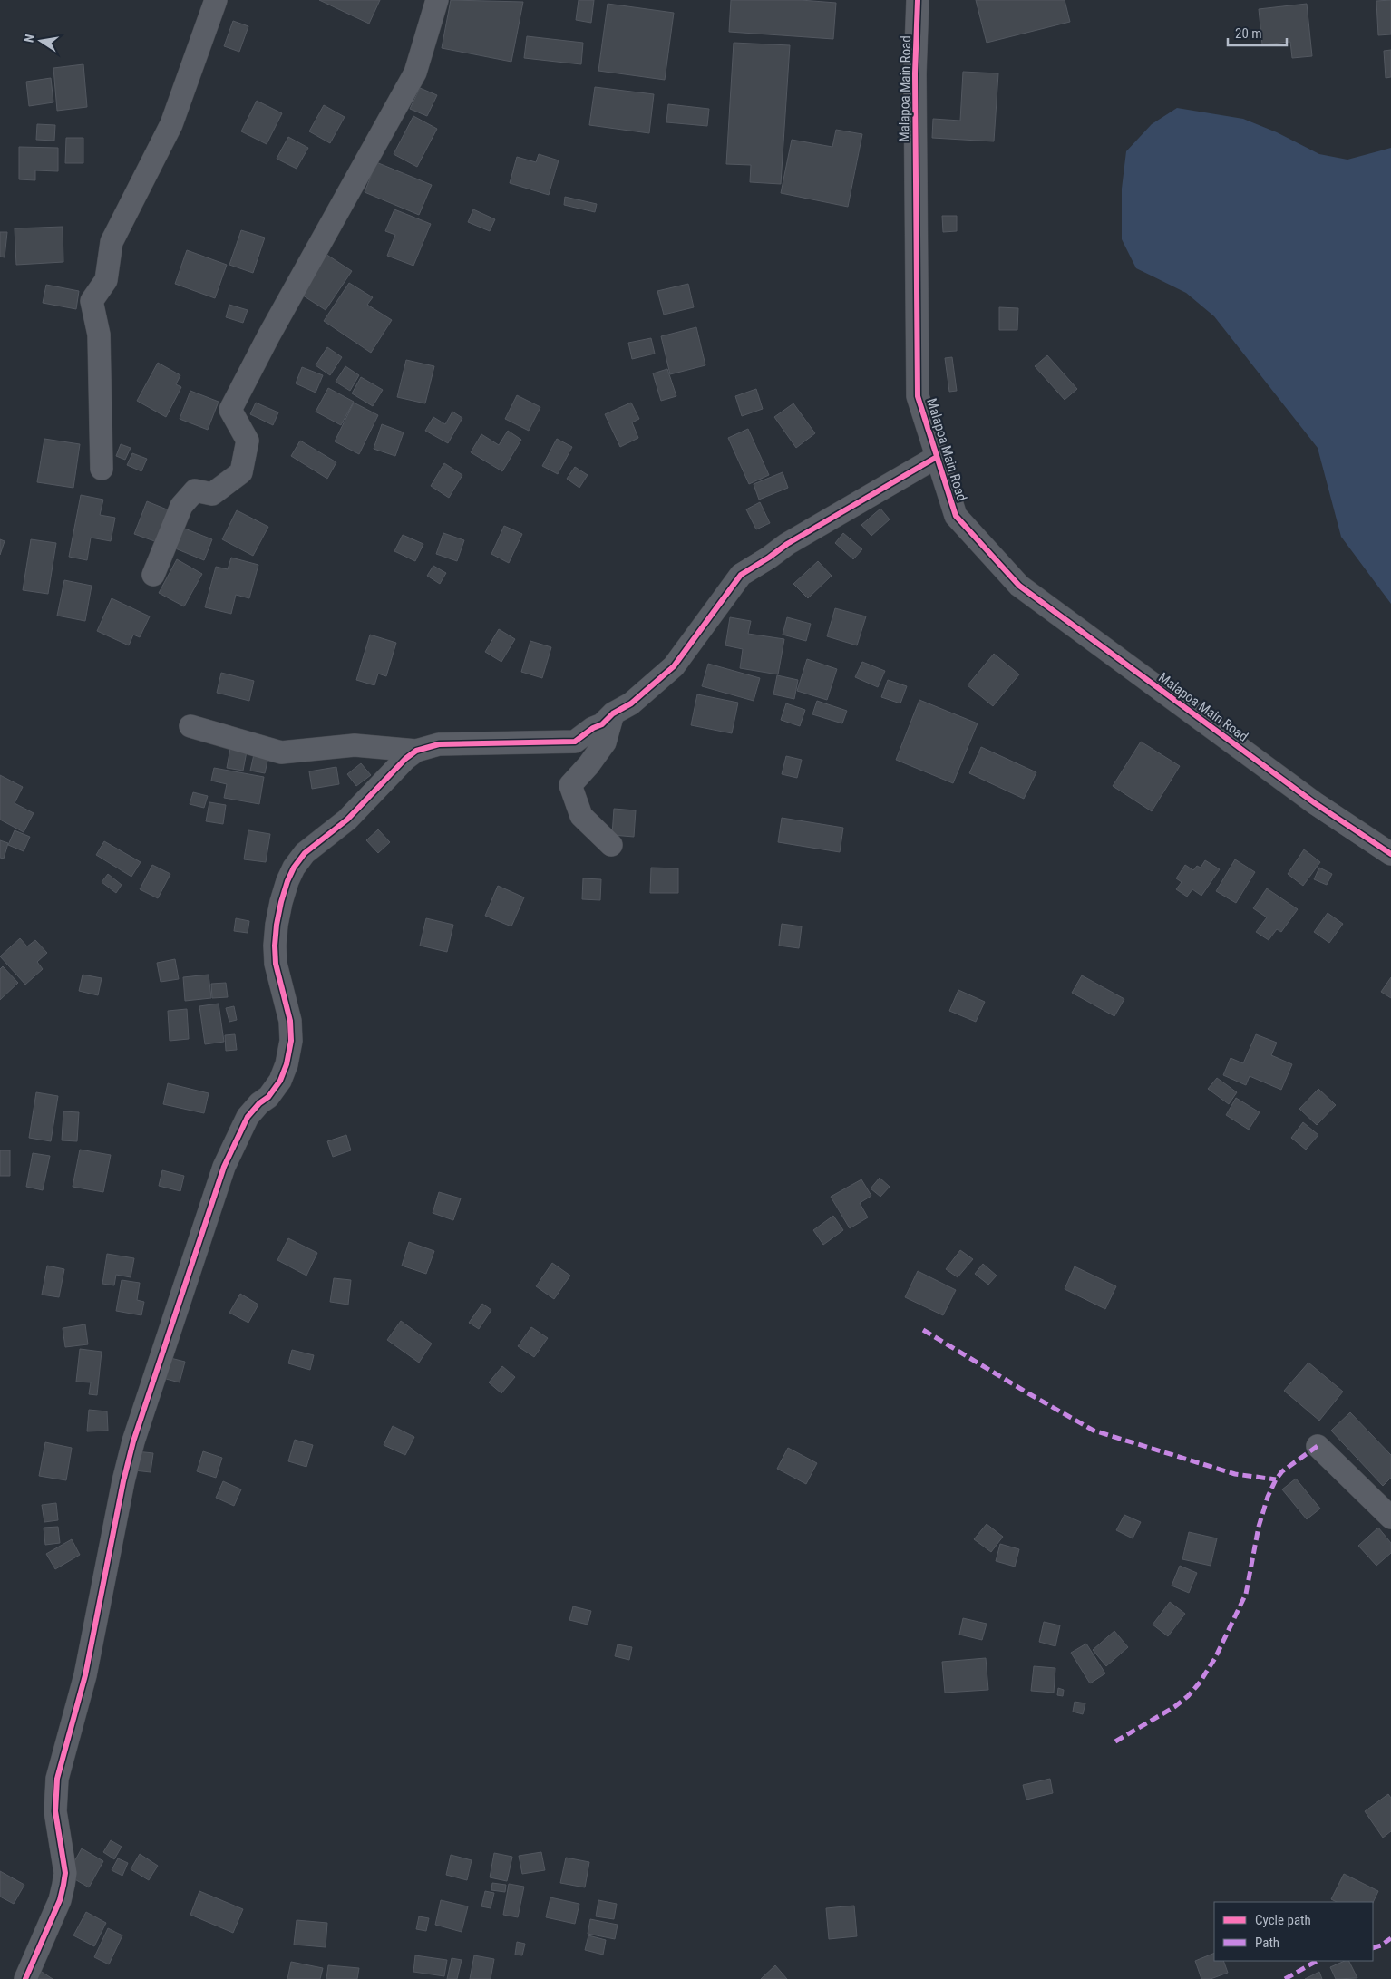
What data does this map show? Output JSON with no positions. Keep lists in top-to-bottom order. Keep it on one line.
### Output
{"streets":{"street":["Malapoa Main Road"]},"legend":["Cycle path","Path"],"scale_bar":"20 m","north":"left"}
